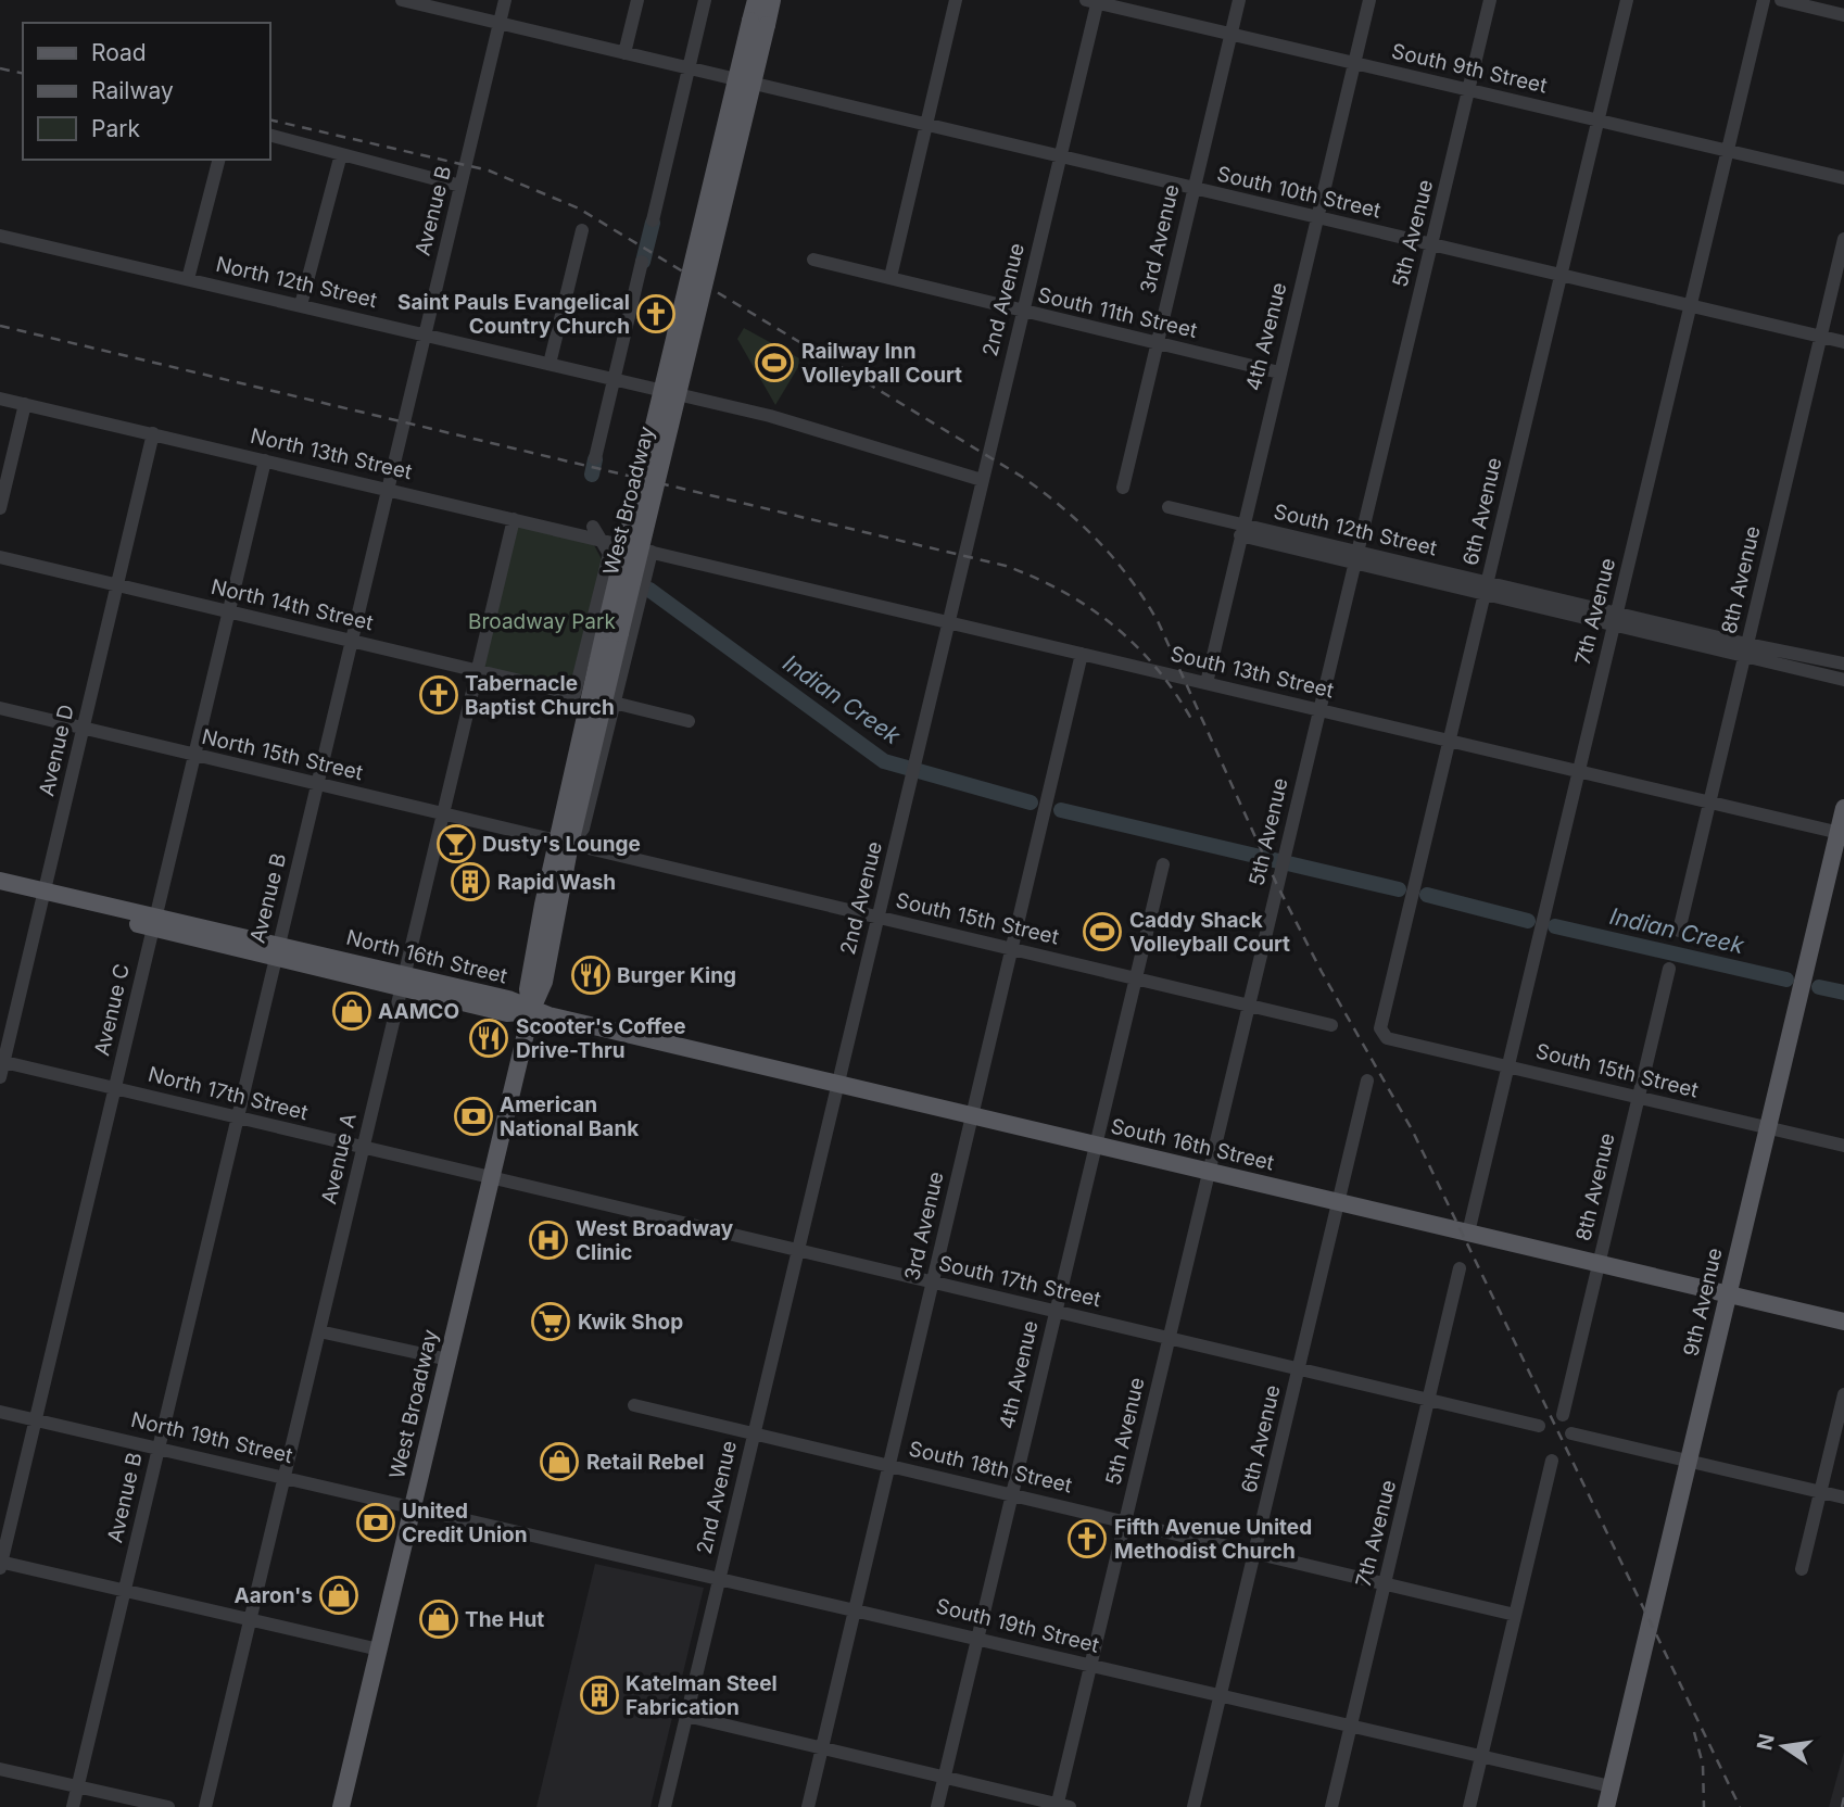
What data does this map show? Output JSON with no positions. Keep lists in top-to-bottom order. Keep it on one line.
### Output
{"streets":{"main road":["West Broadway","North 16th Street","South 16th Street","9th Avenue"],"street":["South 9th Street","South 10th Street","Avenue B","5th Avenue","3rd Avenue","North 12th Street","2nd Avenue","South 11th Street","4th Avenue","North 13th Street","6th Avenue","South 12th Street","8th Avenue","North 14th Street","7th Avenue","South 13th Street","Avenue D","North 15th Street","South 15th Street","Avenue C","North 17th Street","Avenue A","South 17th Street","North 19th Street","South 18th Street","South 19th Street"]},"crossings":[["South 9th Street","5th Avenue"],["South 9th Street","3rd Avenue"],["South 9th Street","2nd Avenue"],["South 9th Street","4th Avenue"],["South 9th Street","6th Avenue"],["South 9th Street","7th Avenue"],["South 10th Street","Avenue B"],["South 10th Street","5th Avenue"],["South 10th Street","3rd Avenue"],["South 10th Street","2nd Avenue"],["South 10th Street","4th Avenue"],["South 10th Street","6th Avenue"],["South 10th Street","8th Avenue"],["South 10th Street","7th Avenue"],["Avenue B","North 12th Street"],["Avenue B","North 13th Street"],["Avenue B","North 14th Street"],["Avenue B","North 15th Street"],["Avenue B","North 16th Street"],["Avenue B","North 17th Street"],["Avenue B","North 19th Street"],["5th Avenue","South 12th Street"],["5th Avenue","South 13th Street"],["5th Avenue","South 15th Street"],["5th Avenue","South 16th Street"],["5th Avenue","South 17th Street"],["5th Avenue","South 18th Street"],["5th Avenue","South 19th Street"],["3rd Avenue","South 11th Street"],["3rd Avenue","South 13th Street"],["3rd Avenue","South 15th Street"],["3rd Avenue","South 16th Street"],["3rd Avenue","South 17th Street"],["3rd Avenue","South 18th Street"],["3rd Avenue","South 19th Street"],["North 12th Street","2nd Avenue"],["2nd Avenue","South 11th Street"],["2nd Avenue","South 13th Street"],["2nd Avenue","South 15th Street"],["2nd Avenue","South 16th Street"],["2nd Avenue","South 17th Street"],["2nd Avenue","South 18th Street"],["2nd Avenue","South 19th Street"],["South 11th Street","4th Avenue"],["4th Avenue","South 12th Street"],["4th Avenue","South 13th Street"],["4th Avenue","South 15th Street"],["4th Avenue","South 16th Street"],["4th Avenue","South 17th Street"],["4th Avenue","South 18th Street"],["4th Avenue","South 19th Street"],["North 13th Street","North 14th Street"],["North 13th Street","South 13th Street"],["North 13th Street","Avenue D"],["North 13th Street","Avenue C"],["North 13th Street","Avenue A"],["West Broadway","North 15th Street"],["West Broadway","South 15th Street"],["West Broadway","North 16th Street"],["West Broadway","North 17th Street"],["West Broadway","South 16th Street"],["West Broadway","South 17th Street"],["West Broadway","North 19th Street"],["West Broadway","South 19th Street"],["6th Avenue","South 12th Street"],["6th Avenue","South 13th Street"],["6th Avenue","South 15th Street"],["6th Avenue","South 16th Street"],["6th Avenue","South 17th Street"],["6th Avenue","South 18th Street"],["6th Avenue","South 19th Street"],["South 12th Street","8th Avenue"],["South 12th Street","7th Avenue"],["8th Avenue","South 13th Street"],["8th Avenue","South 15th Street"],["8th Avenue","South 16th Street"],["North 14th Street","Avenue D"],["North 14th Street","Avenue C"],["North 14th Street","Avenue A"],["7th Avenue","South 13th Street"],["7th Avenue","South 15th Street"],["7th Avenue","South 16th Street"],["7th Avenue","South 17th Street"],["7th Avenue","South 18th Street"],["7th Avenue","South 19th Street"],["South 13th Street","9th Avenue"],["Avenue D","North 15th Street"],["Avenue D","North 16th Street"],["Avenue D","North 17th Street"],["North 15th Street","South 15th Street"],["North 15th Street","Avenue C"],["North 15th Street","Avenue A"],["South 15th Street","9th Avenue"],["North 16th Street","Avenue C"],["North 16th Street","South 16th Street"],["North 16th Street","Avenue A"],["Avenue C","North 17th Street"],["Avenue C","North 19th Street"],["North 17th Street","Avenue A"],["North 17th Street","South 17th Street"],["South 16th Street","9th Avenue"],["Avenue A","North 19th Street"],["9th Avenue","South 19th Street"],["North 19th Street","South 19th Street"]],"water":["Indian Creek"],"parks":["Broadway Park"],"places":{"church":["Saint Pauls Evangelical Country Church","Tabernacle Baptist Church","Fifth Avenue United Methodist Church"],"sports":["Railway Inn Volleyball Court","Caddy Shack Volleyball Court"],"bar":["Dusty's Lounge"],"building":["Rapid Wash","Katelman Steel Fabrication"],"restaurant":["Burger King","Scooter's Coffee Drive-Thru"],"shop":["AAMCO","Retail Rebel","Aaron's","The Hut"],"bank":["American National Bank","United Credit Union"],"hospital":["West Broadway Clinic"],"supermarket":["Kwik Shop"]},"legend":["Road","Railway","Park"],"north":"left"}
